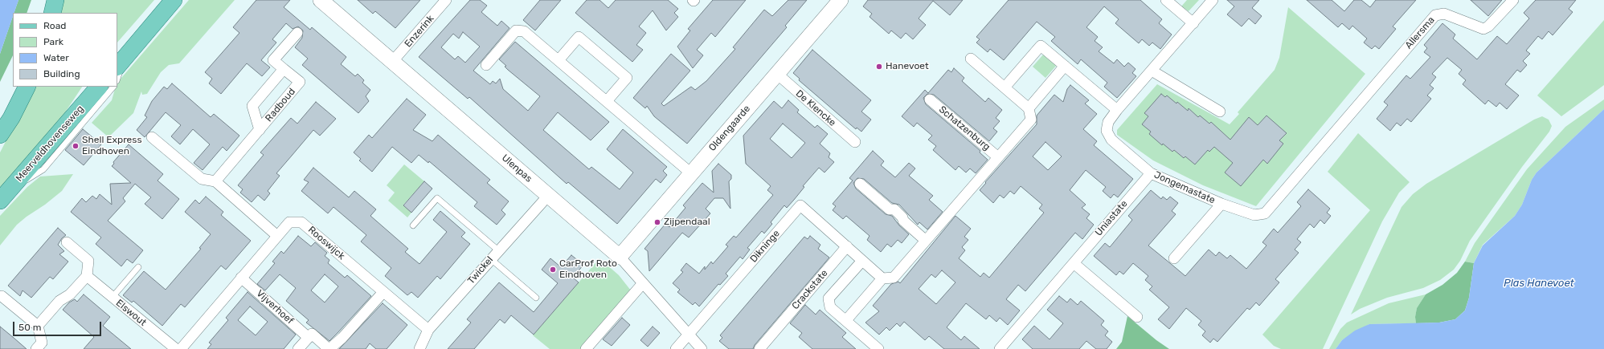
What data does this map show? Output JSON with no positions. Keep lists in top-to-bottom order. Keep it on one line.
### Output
{"streets":{"main road":["Meerveldhovenseweg"],"street":["Enzerink","Allersma","Radboud","De Klencke","Oldengaarde","Schatzenburg","Ulenpas","Jongemastate","Uniastate","Rooswijck","Dikninge","Twickel","Crackstate","Vijverhoef","Elswout"]},"crossings":[["Enzerink","Ulenpas"],["Allersma","Jongemastate"],["De Klencke","Oldengaarde"],["Oldengaarde","Ulenpas"],["Ulenpas","Dikninge"],["Ulenpas","Twickel"],["Jongemastate","Uniastate"],["Rooswijck","Twickel"],["Rooswijck","Vijverhoef"],["Dikninge","Crackstate"]],"water":["Plas Hanevoet"],"places":["Hanevoet","Shell Express Eindhoven","Zijpendaal","CarProf Roto Eindhoven"],"legend":["Road","Park","Water","Building"],"scale_bar":"50 m"}
